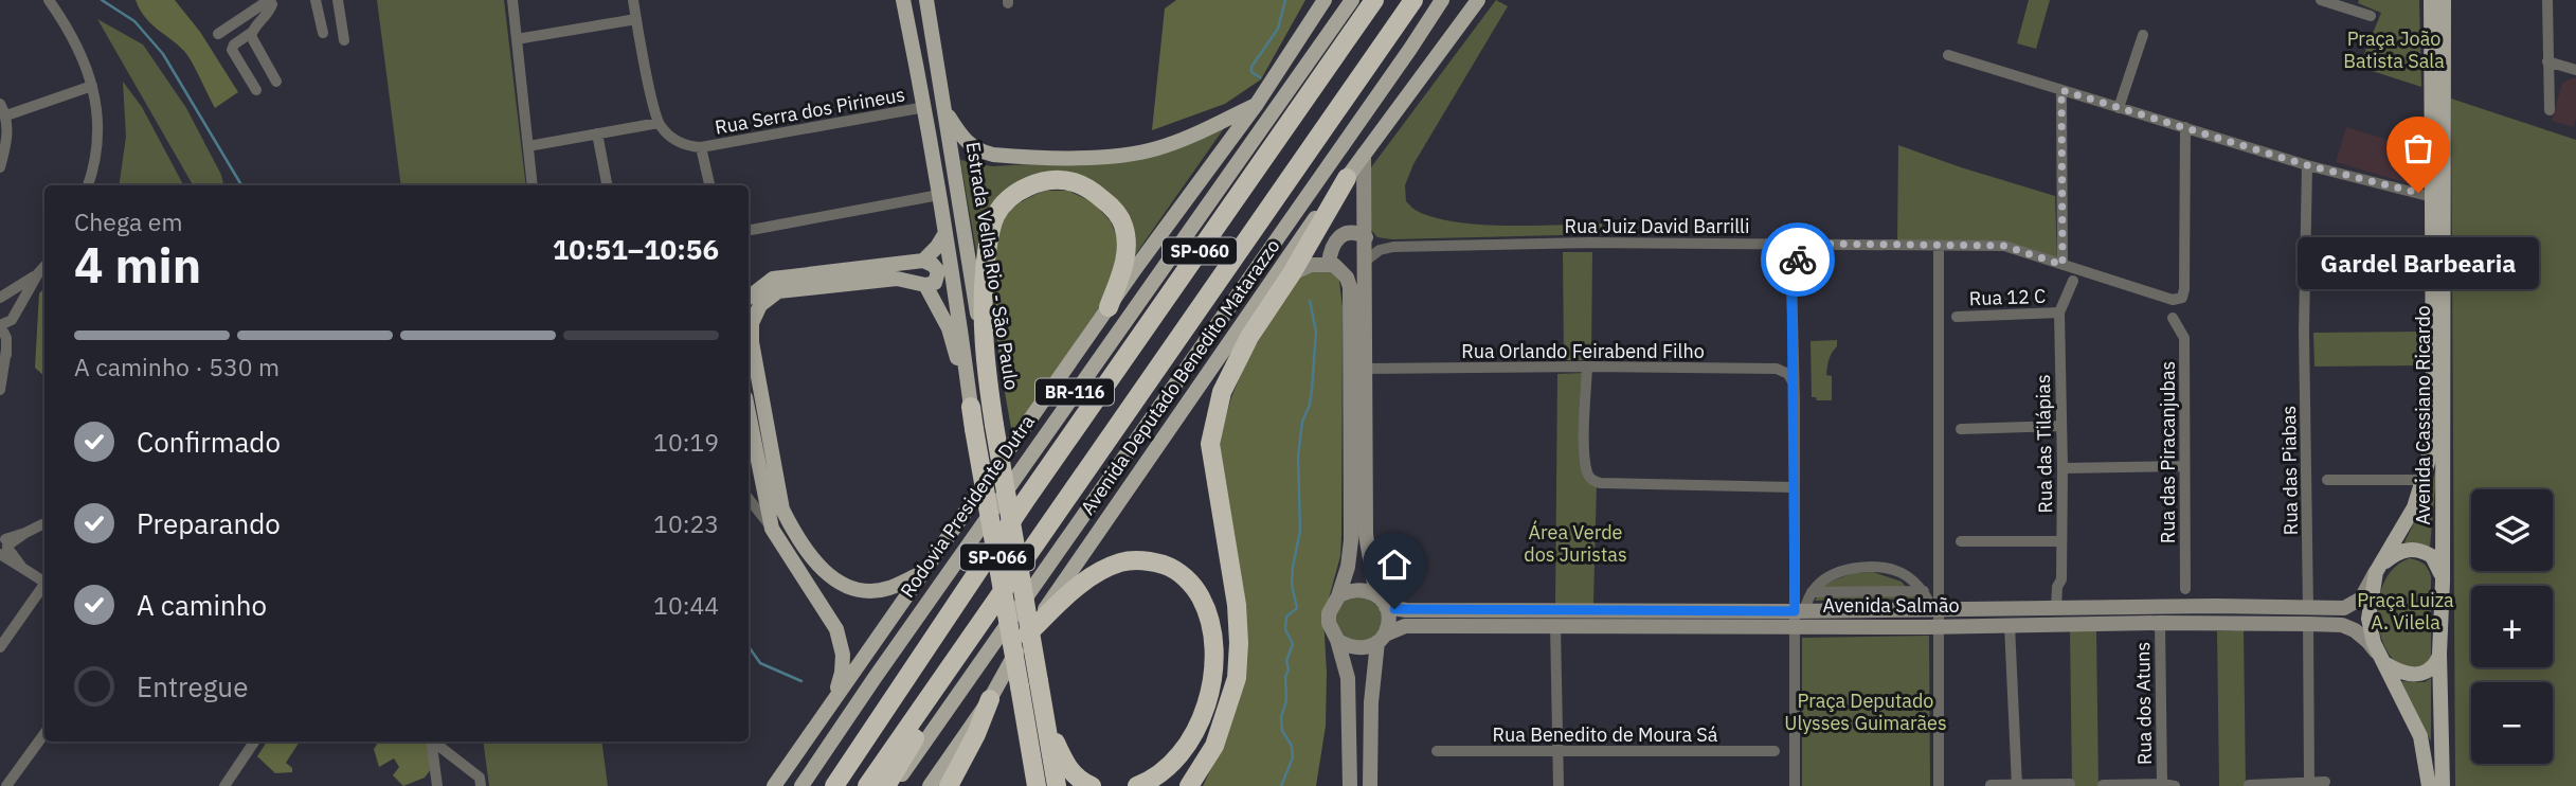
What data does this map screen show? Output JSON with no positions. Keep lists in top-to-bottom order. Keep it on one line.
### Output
{"streets":{"highway":["SP-060","Estrada Velha Rio - São Paulo","SP-066"],"main road":["Avenida Deputado Benedito Matarazzo","BR-116","Avenida Cassiano Ricardo","Rodovia Presidente Dutra"],"street":["Rua Serra dos Pirineus","Rua Juiz David Barrilli","Rua 12 C","Rua Orlando Feirabend Filho","Rua das Tilápias","Rua das Piracanjubas","Rua das Piabas","Avenida Salmão","Rua dos Atuns","Rua Benedito de Moura Sá"]},"crossings":[["Rua Serra dos Pirineus","SP-066"],["Estrada Velha Rio - São Paulo","SP-066"],["Rua 12 C","Rua das Tilápias"],["Avenida Cassiano Ricardo","Avenida Salmão"],["Rua das Tilápias","Avenida Salmão"],["Rua das Piabas","Avenida Salmão"],["Avenida Salmão","Rua dos Atuns"]],"parks":["Praça João Batista Sala","Área Verde dos Juristas","Praça Luiza A. Vilela","Praça Deputado Ulysses Guimarães"],"places":["Gardel Barbearia"],"page":{"heading":["4 min","Chega em","10:51–10:56"],"bubble":"Gardel Barbearia","bar":"A caminho · 530 m","list":[["Confirmado","10:19"],["Preparando","10:23"],["A caminho","10:44"],"Entregue"],"map_buttons":["+","−"]}}
